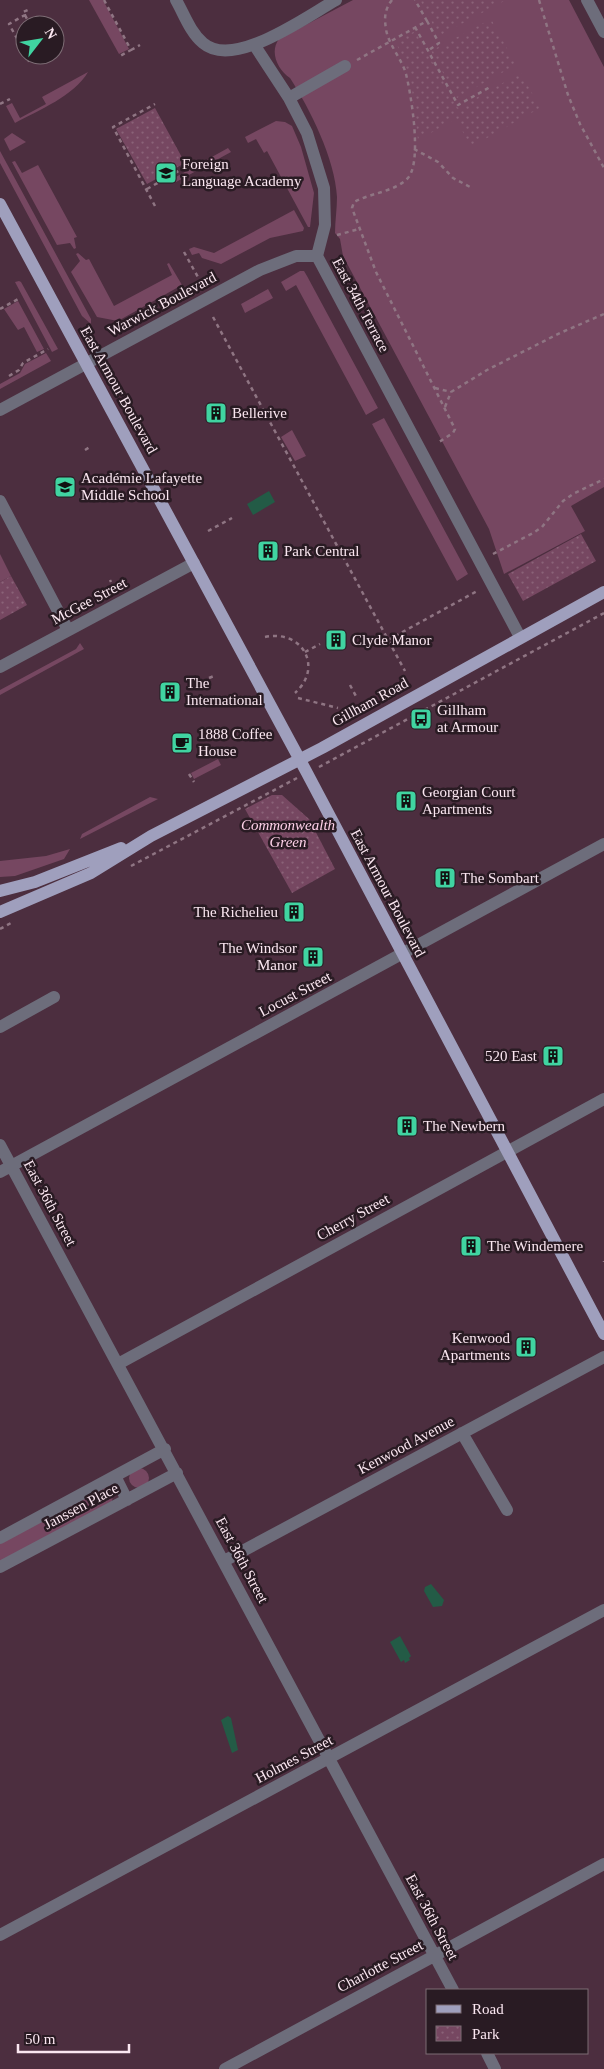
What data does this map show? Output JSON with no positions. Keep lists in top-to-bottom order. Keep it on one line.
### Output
{"streets":{"main road":["East Armour Boulevard","Gillham Road"],"street":["Warwick Boulevard","East 34th Terrace","McGee Street","Locust Street","East 36th Street","Cherry Street","Kenwood Avenue","Janssen Place","Holmes Street","Charlotte Street"]},"crossings":[["Warwick Boulevard","East 34th Terrace"],["Warwick Boulevard","East Armour Boulevard"],["East 34th Terrace","Gillham Road"],["East Armour Boulevard","McGee Street"],["East Armour Boulevard","Gillham Road"],["East Armour Boulevard","Locust Street"],["East Armour Boulevard","Cherry Street"],["Locust Street","East 36th Street"],["East 36th Street","Cherry Street"],["East 36th Street","Kenwood Avenue"],["East 36th Street","Janssen Place"],["East 36th Street","Holmes Street"],["East 36th Street","Charlotte Street"]],"parks":["Commonwealth Green"],"places":{"school or university":["Foreign Language Academy","Académie Lafayette Middle School"],"building":["Bellerive","Park Central","Clyde Manor","The International","Georgian Court Apartments","The Sombart","The Richelieu","The Windsor Manor","520 East","The Newbern","The Windemere","Kenwood Apartments"],"bus stop":["Gillham at Armour"],"cafe":["1888 Coffee House"]},"legend":["Road","Park"],"scale_bar":"50 m","north":"top right"}
